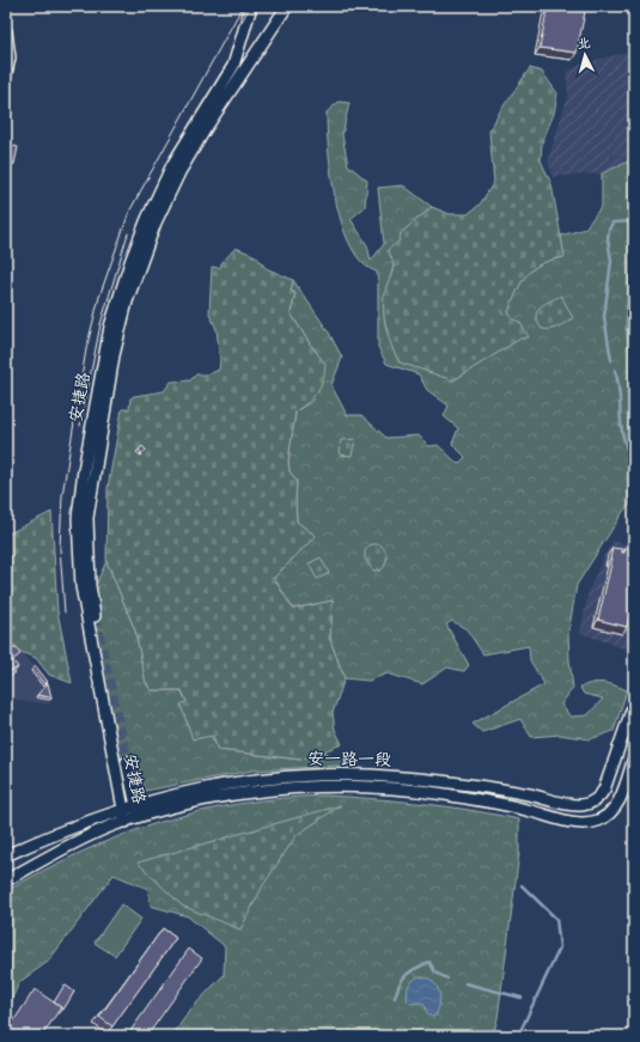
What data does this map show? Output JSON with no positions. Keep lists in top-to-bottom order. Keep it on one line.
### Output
{"streets":{"street":["安捷路","安一路一段"]},"crossings":[["安捷路","安一路一段"]],"north":"top"}
